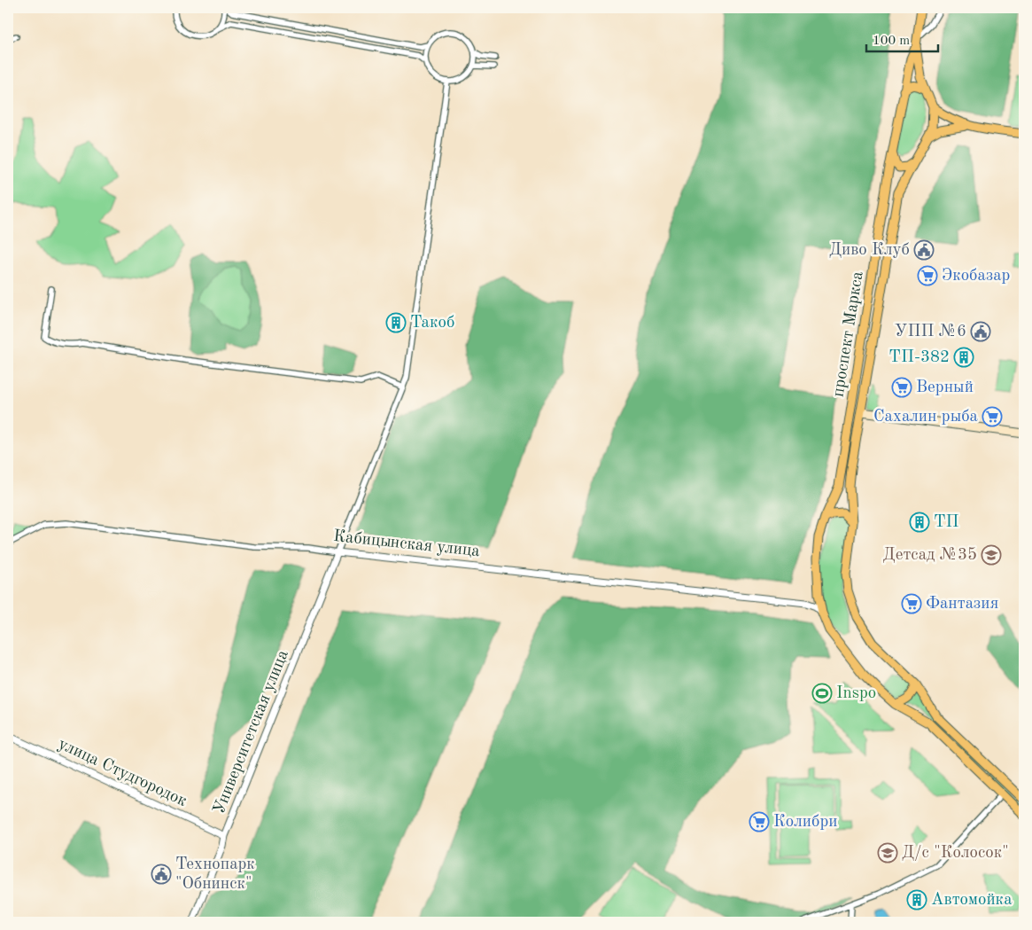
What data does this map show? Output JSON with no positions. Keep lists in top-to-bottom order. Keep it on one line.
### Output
{"streets":{"main road":["проспект Маркса"],"street":["Кабицынская улица","Университетская улица","улица Студгородок"]},"crossings":[["Кабицынская улица","Университетская улица"],["Университетская улица","улица Студгородок"]],"places":{"public building":["Диво Клуб","УПП №6","Технопарк \"Обнинск\""],"supermarket":["Экобазар","Верный","Сахалин рыба","Фантазия","Колибри"],"building":["Такоб","ТП-382","ТП","Автомойка"],"school or university":["Детсад №35","Д/с \"Колосок\""],"sports":["Inspo"]},"scale_bar":"100 m"}
